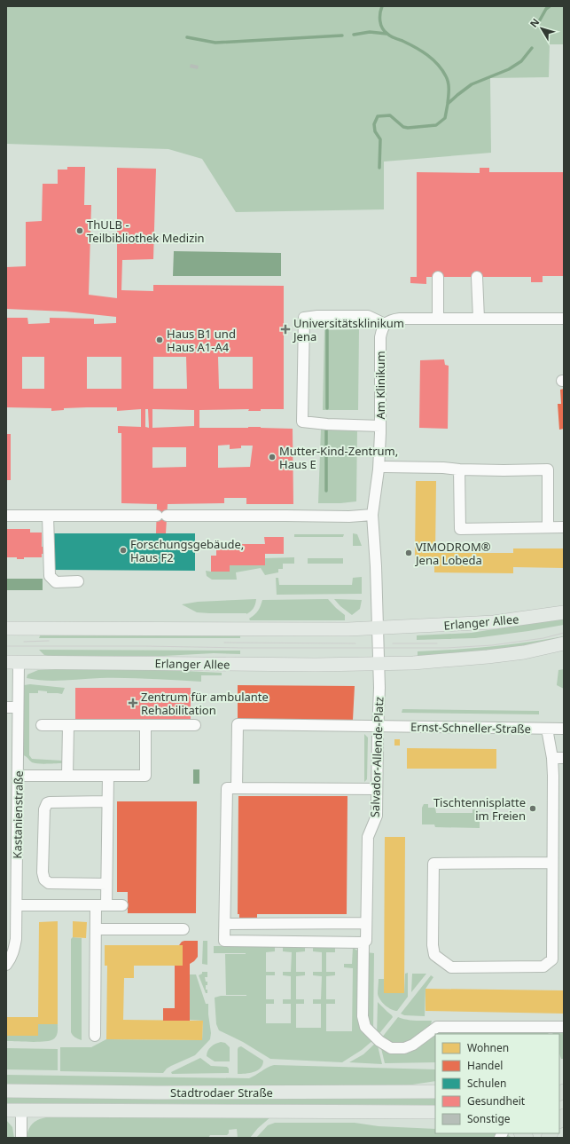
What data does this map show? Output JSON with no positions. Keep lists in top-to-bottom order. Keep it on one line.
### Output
{"streets":{"main road":["Erlanger Allee","Stadtrodaer Straße"],"street":["Am Klinikum","Ernst-Schneller-Straße","Salvador-Allende-Platz","Kastanienstraße"]},"crossings":[["Am Klinikum","Erlanger Allee"],["Erlanger Allee","Salvador-Allende-Platz"],["Erlanger Allee","Kastanienstraße"],["Ernst-Schneller-Straße","Salvador-Allende-Platz"]],"places":{"other":["ThULB - Teilbibliothek Medizin","Haus B1 und Haus A1-A4","Mutter-Kind-Zentrum, Haus E","Forschungsgebäude, Haus F2","VIMODROM® Jena Lobeda","Tischtennisplatte im Freien"],"health":["Universitätsklinikum Jena","Zentrum für ambulante Rehabilitation"]},"legend":["Wohnen","Handel","Schulen","Gesundheit","Sonstige"],"north":"top left"}
